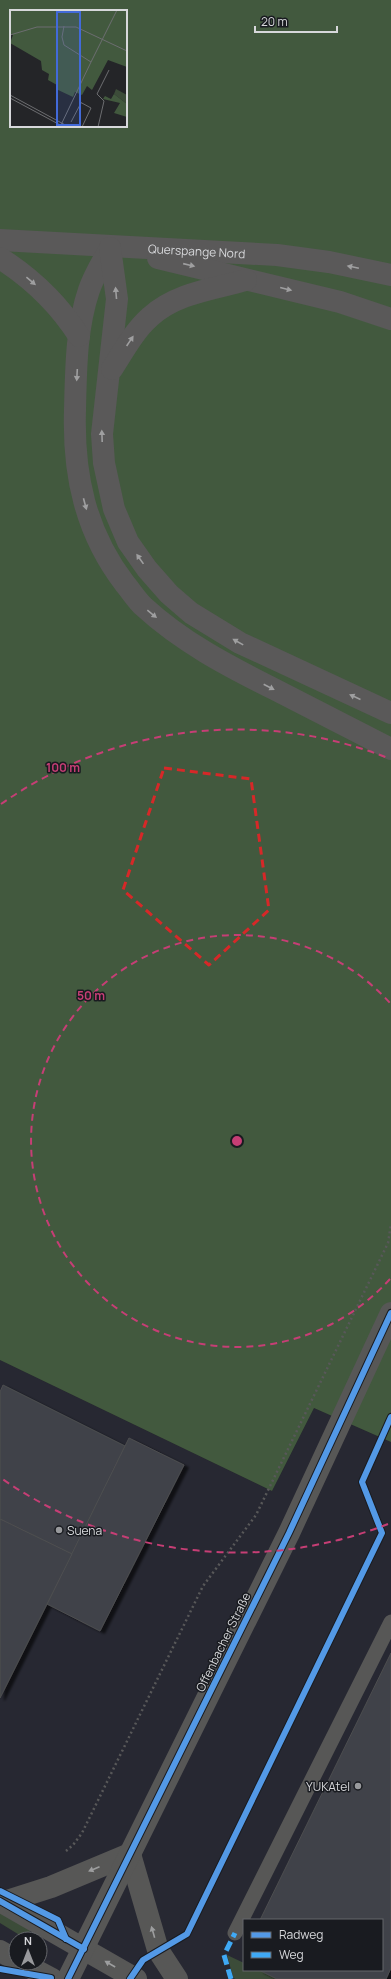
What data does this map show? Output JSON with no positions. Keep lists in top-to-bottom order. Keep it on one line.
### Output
{"streets":{"main road":["Querspange Nord"],"street":["Offenbacher Straße"]},"places":["Suena","YUKAtel"],"legend":["Radweg","Weg"],"scale_bar":"20 m","north":"top","rings":["100 m","50 m"]}
